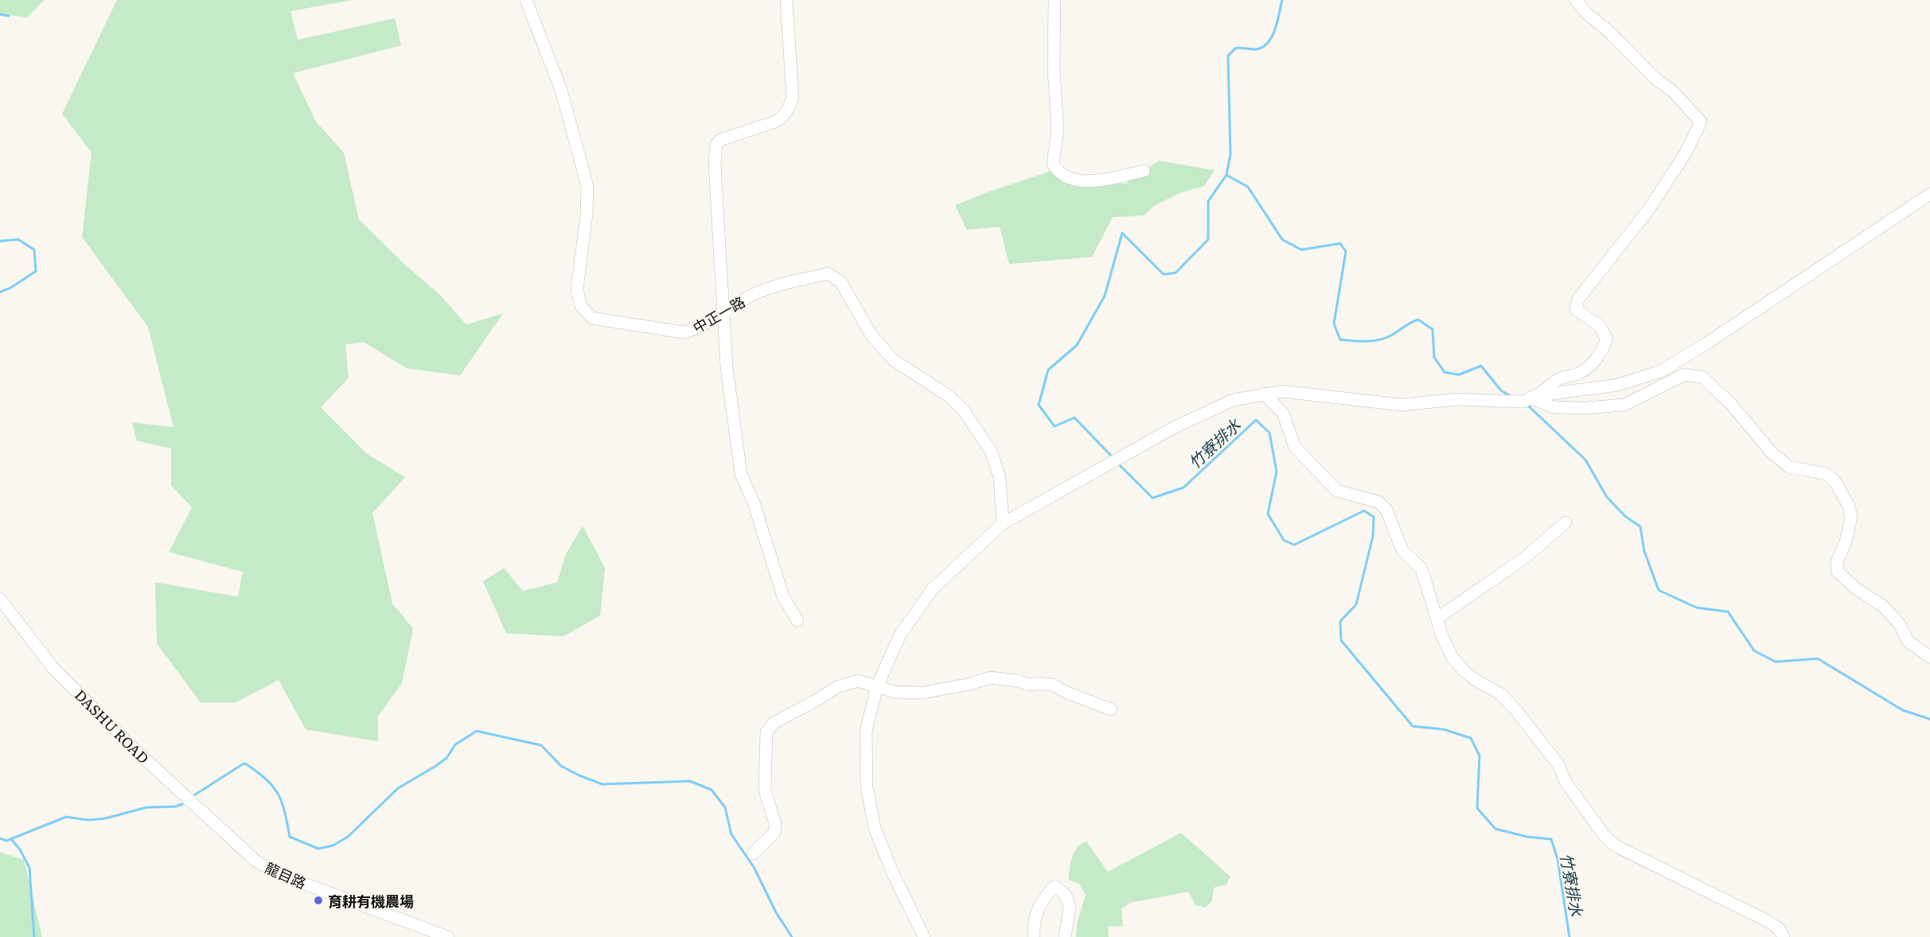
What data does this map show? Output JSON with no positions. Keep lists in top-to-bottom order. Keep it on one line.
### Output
{"streets":{"street":["中正一路","DASHU ROAD","龍目路"]},"crossings":[["DASHU ROAD","龍目路"]],"water":["竹寮排水"],"places":["育耕有機農場"]}
